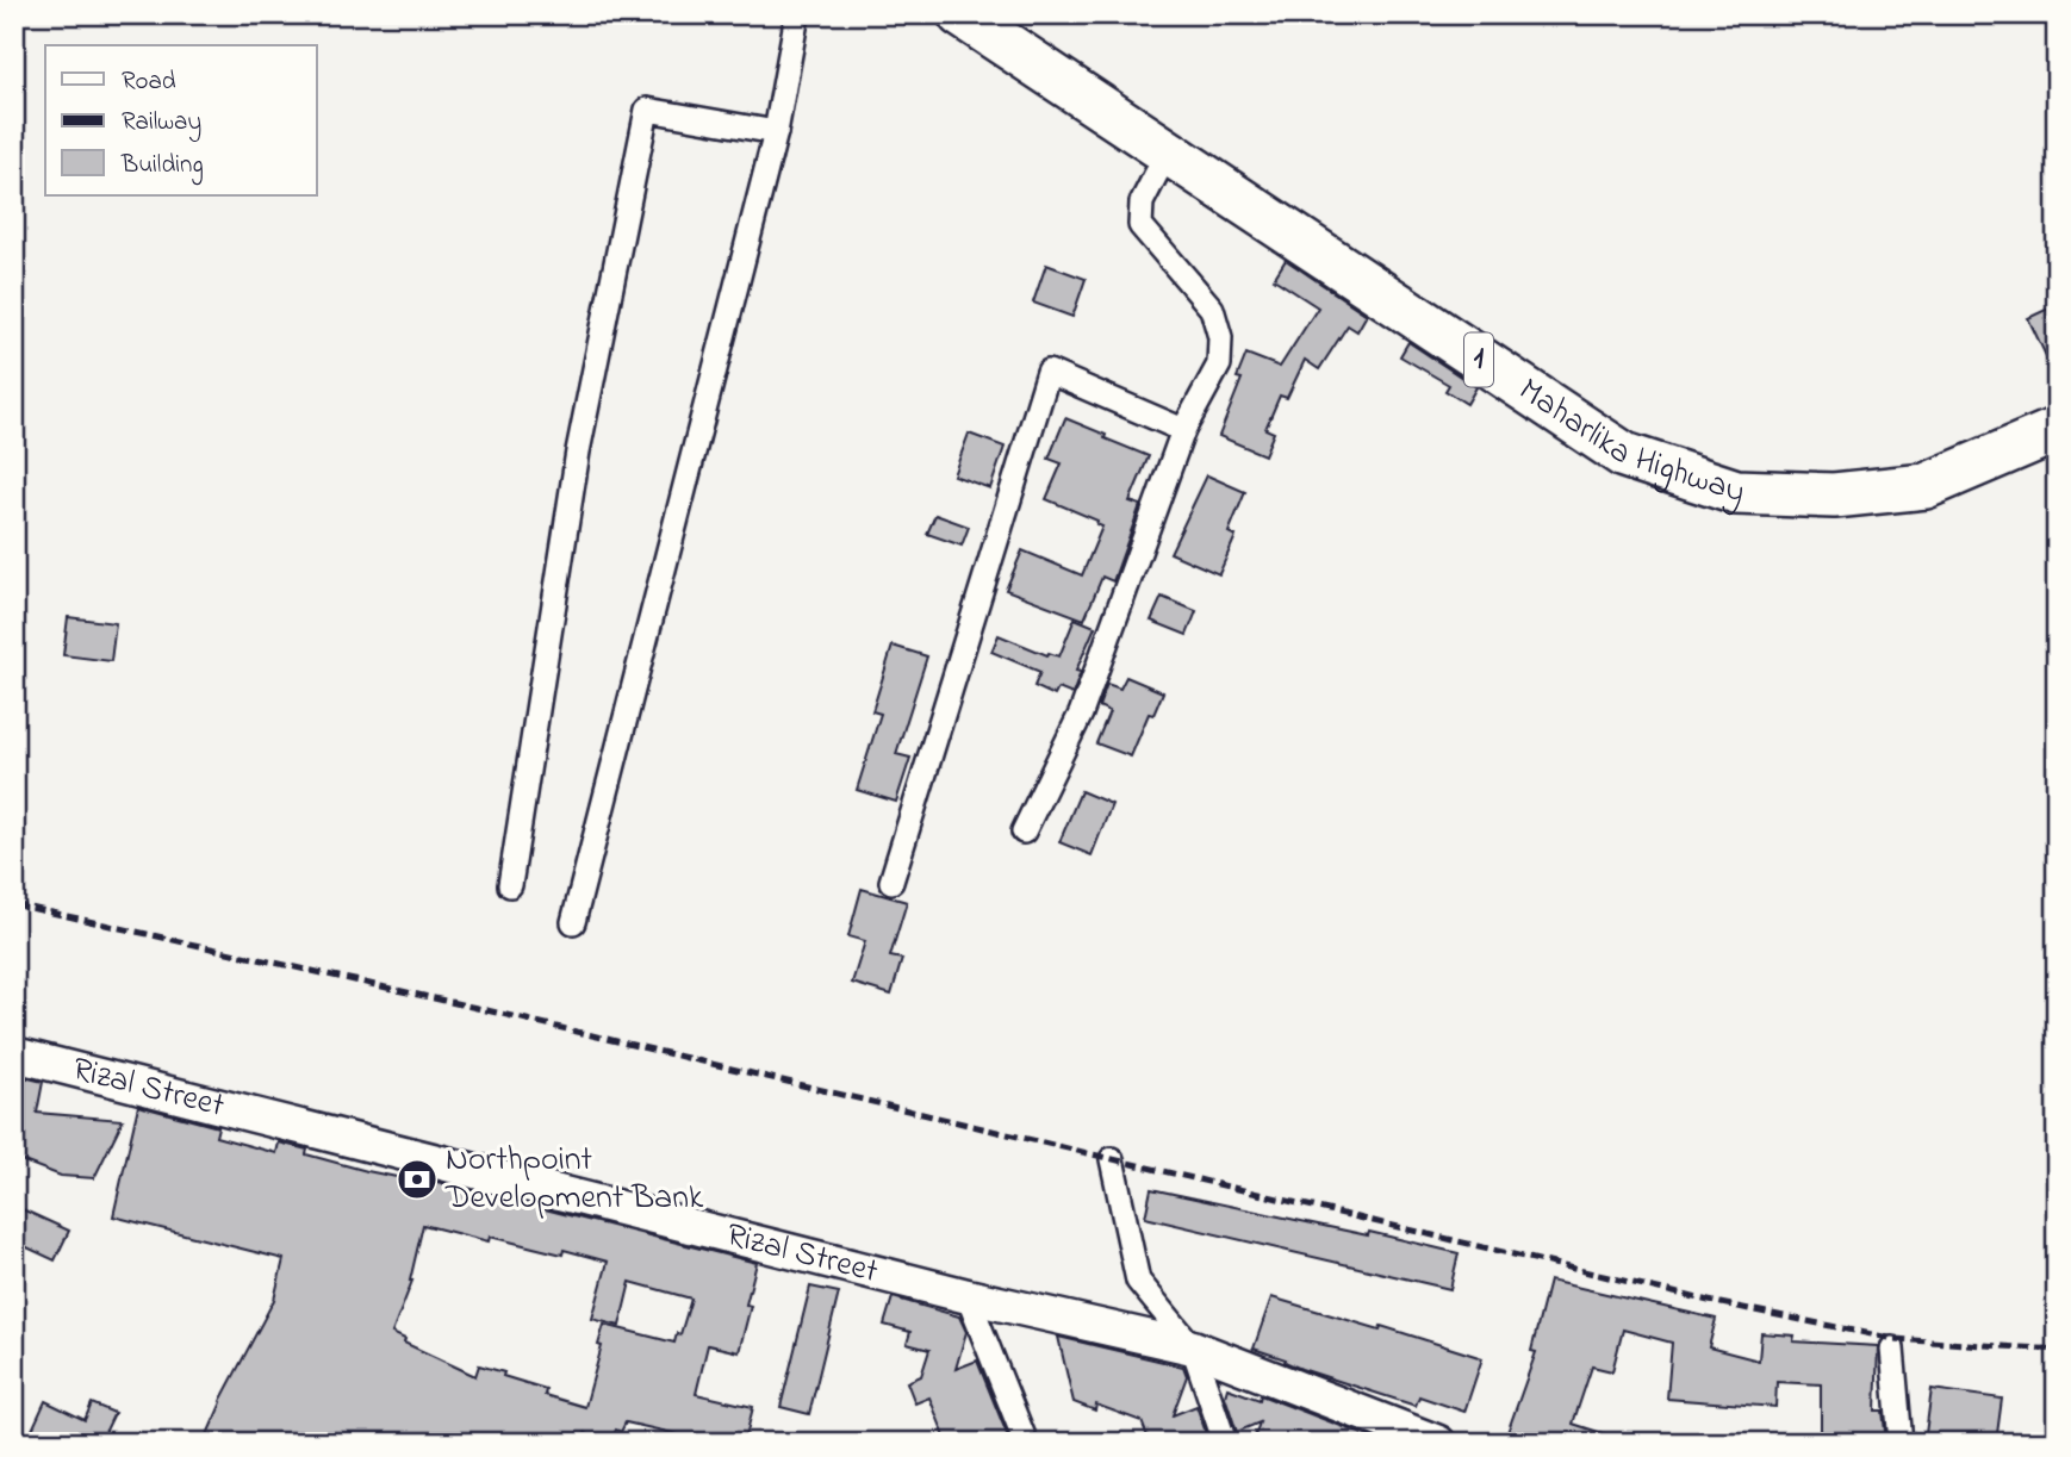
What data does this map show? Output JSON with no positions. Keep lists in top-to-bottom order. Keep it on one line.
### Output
{"streets":{"highway":["1","Maharlika Highway"],"street":["Rizal Street"]},"places":{"bank":["Northpoint Development Bank"]},"legend":["Road","Railway","Building"]}
